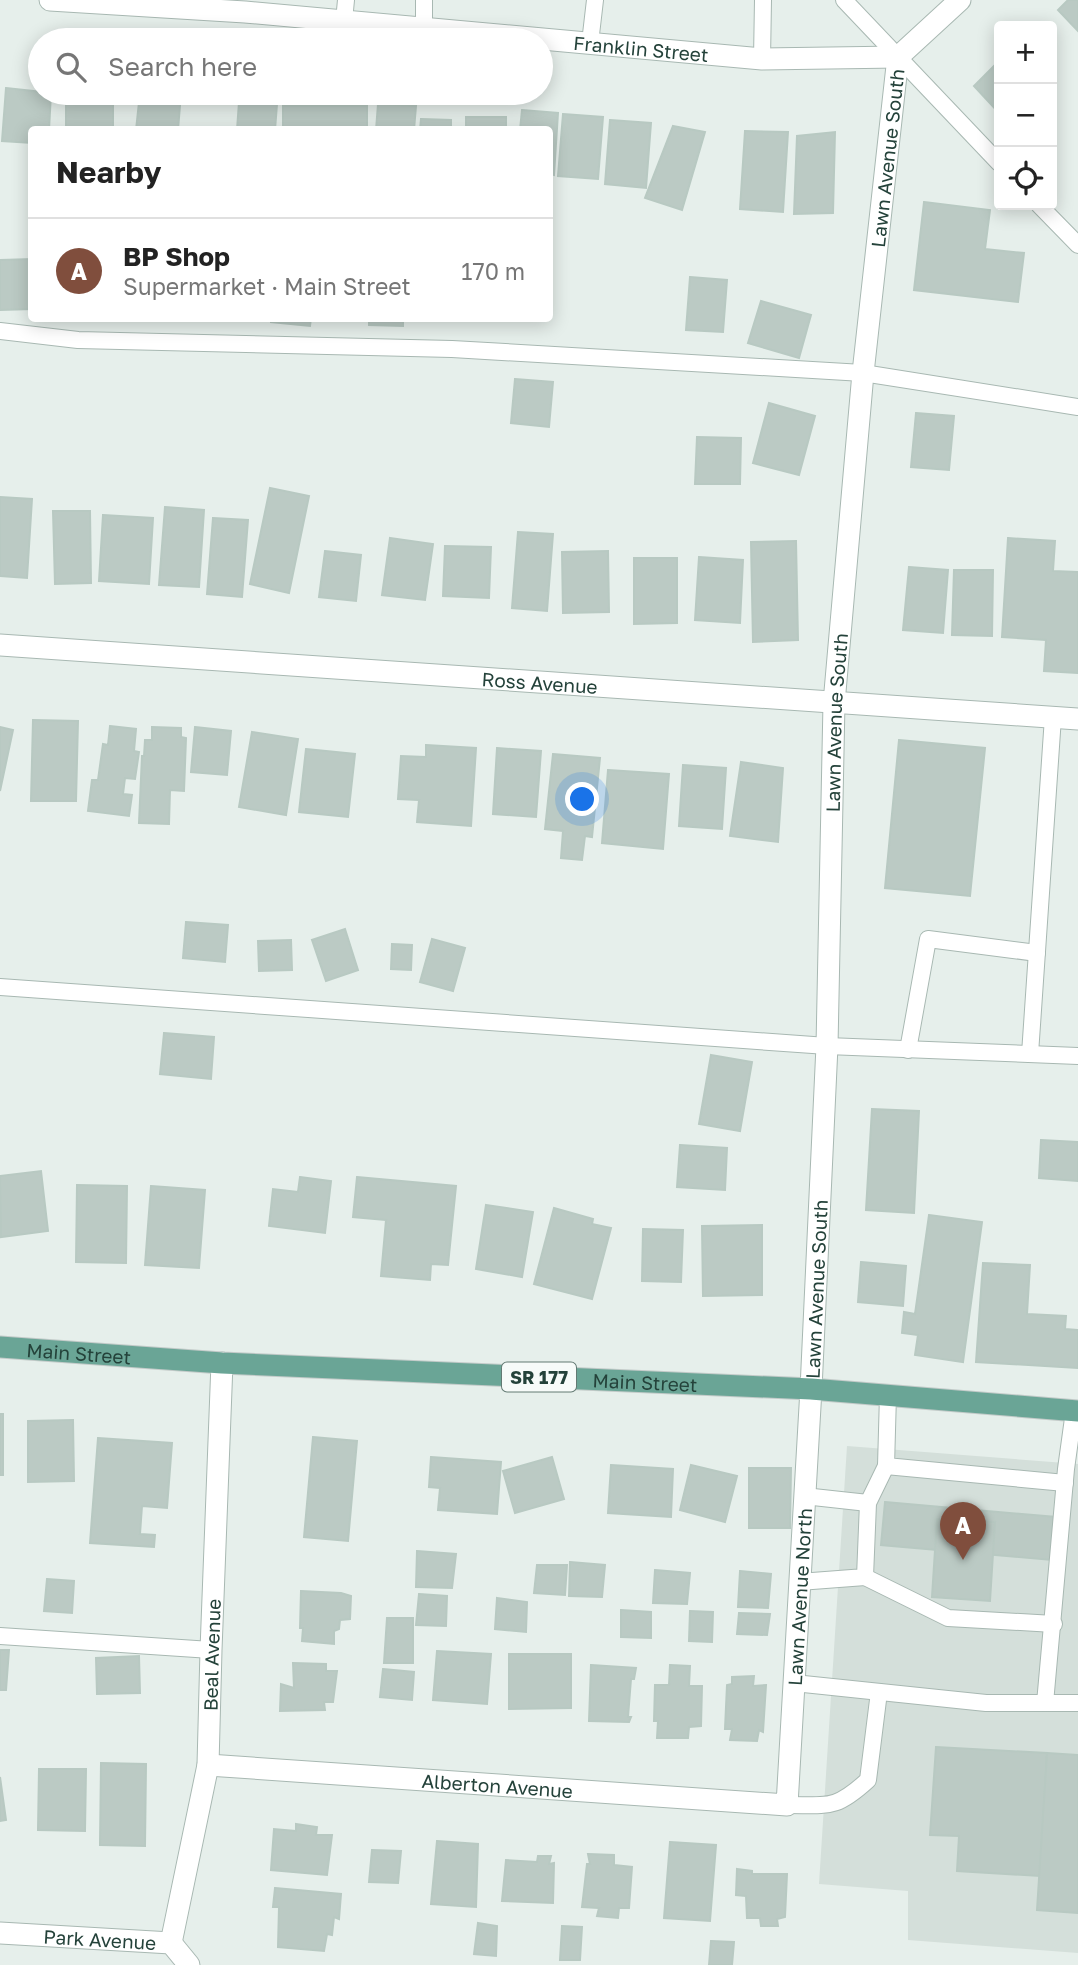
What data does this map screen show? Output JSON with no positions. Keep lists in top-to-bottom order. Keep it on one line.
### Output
{"streets":{"main road":["Main Street","SR 177"],"street":["Franklin Street","Lawn Avenue South","Ross Avenue","Lawn Avenue North","Beal Avenue","Alberton Avenue","Park Avenue"]},"crossings":[["Franklin Street","Lawn Avenue South"],["Lawn Avenue South","Ross Avenue"],["Lawn Avenue South","Main Street"],["Lawn Avenue South","Lawn Avenue North"],["Main Street","Lawn Avenue North"],["Main Street","Beal Avenue"],["Lawn Avenue North","Alberton Avenue"],["Beal Avenue","Alberton Avenue"],["Beal Avenue","Park Avenue"]],"page":{"map_buttons":["+","−"],"search":"Search here","heading":"Nearby","list":[{"mark":"A","name":"BP Shop","note":"Supermarket · Main Street","value":"170 m"}],"pins":"A"}}
